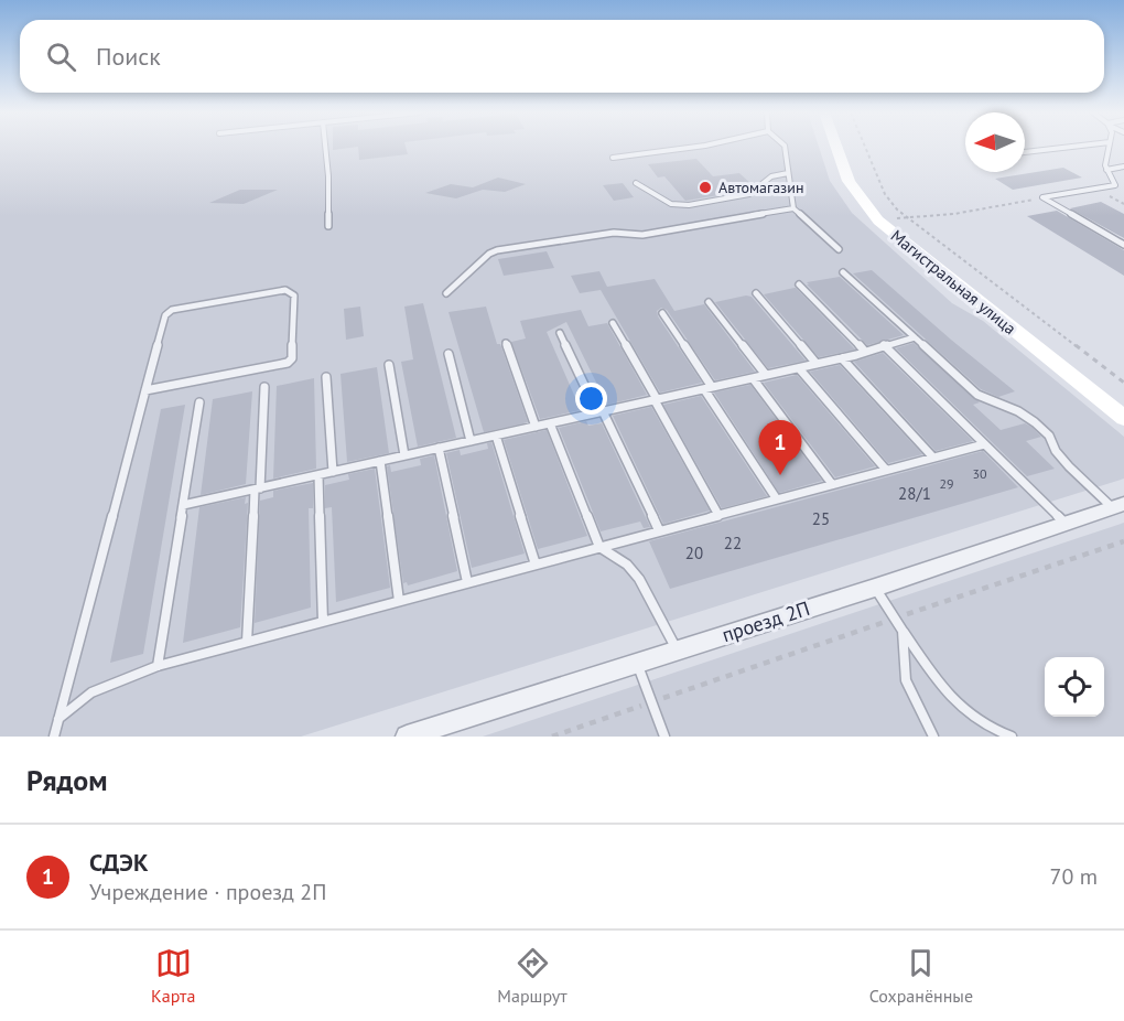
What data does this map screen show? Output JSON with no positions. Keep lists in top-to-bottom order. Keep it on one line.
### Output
{"streets":{"main road":["Магистральная улица"],"street":["проезд 2П"]},"places":["Автомагазин"],"house_numbers":["30","29","28/1","25","22","20"],"north":"left","page":{"search":"Поиск","pins":"1","heading":"Рядом","list":[{"mark":"1","name":"СДЭК","note":"Учреждение · проезд 2П","value":"70 m"}],"nav":["Карта","Маршрут","Сохранённые"]}}
